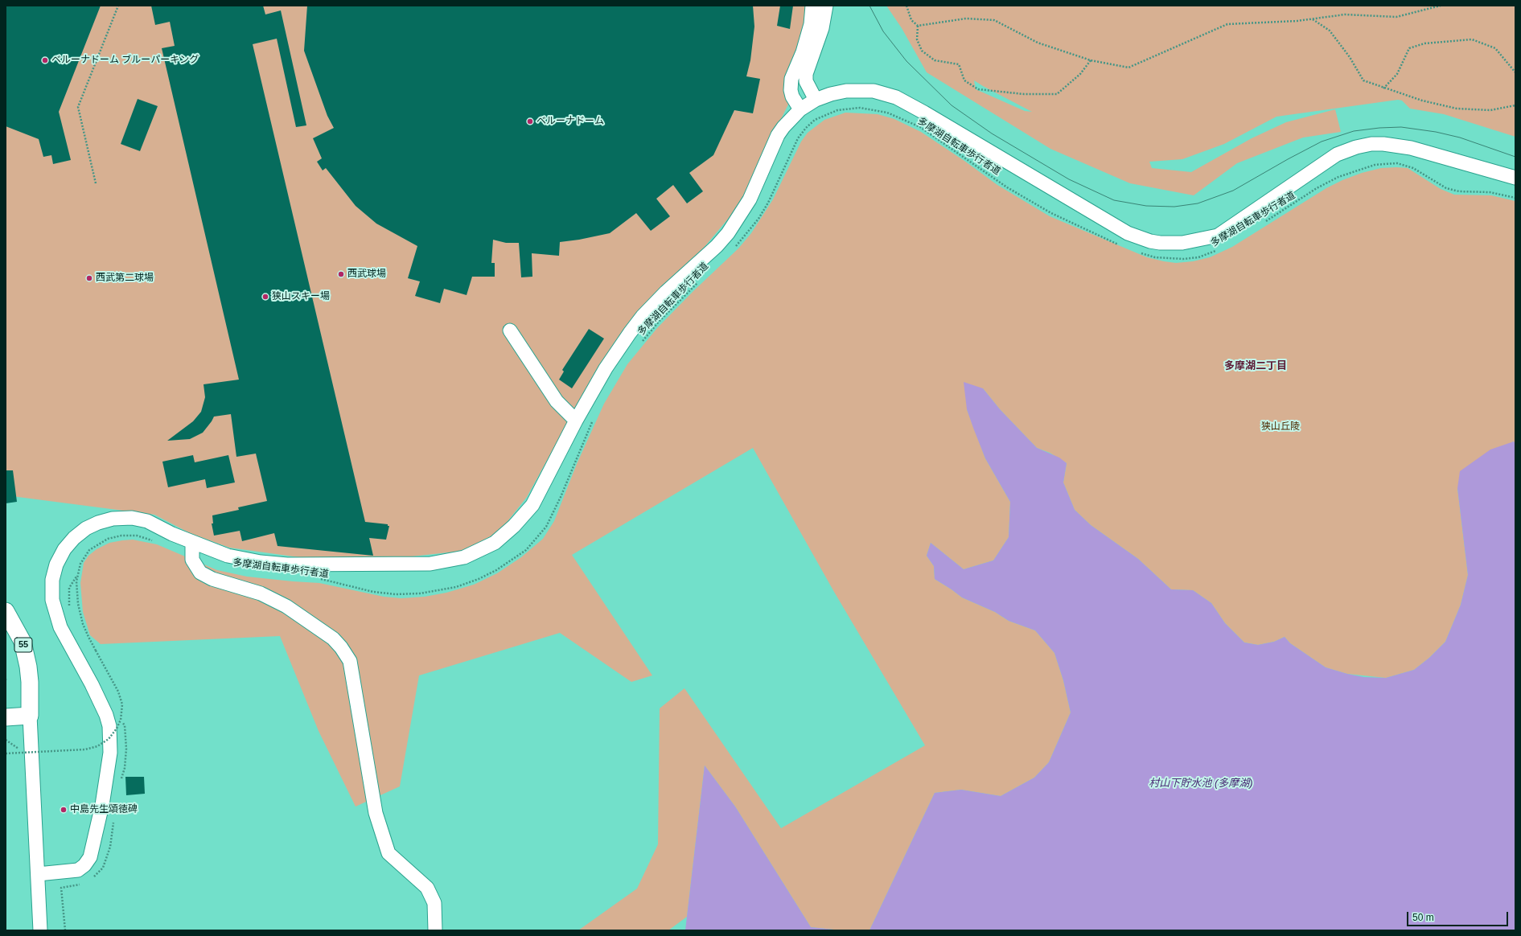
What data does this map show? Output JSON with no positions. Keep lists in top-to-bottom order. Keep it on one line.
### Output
{"streets":{"main road":["55"],"path":["多摩湖自転車歩行者道"]},"districts":["多摩湖二丁目"],"water":["村山下貯水池 (多摩湖)"],"parks":["狭山丘陵"],"places":["ベルーナドーム ブルーパーキング","ベルーナドーム","西武球場","西武第二球場","狭山スキー場","中島先生頌徳碑"],"scale_bar":"50 m"}
